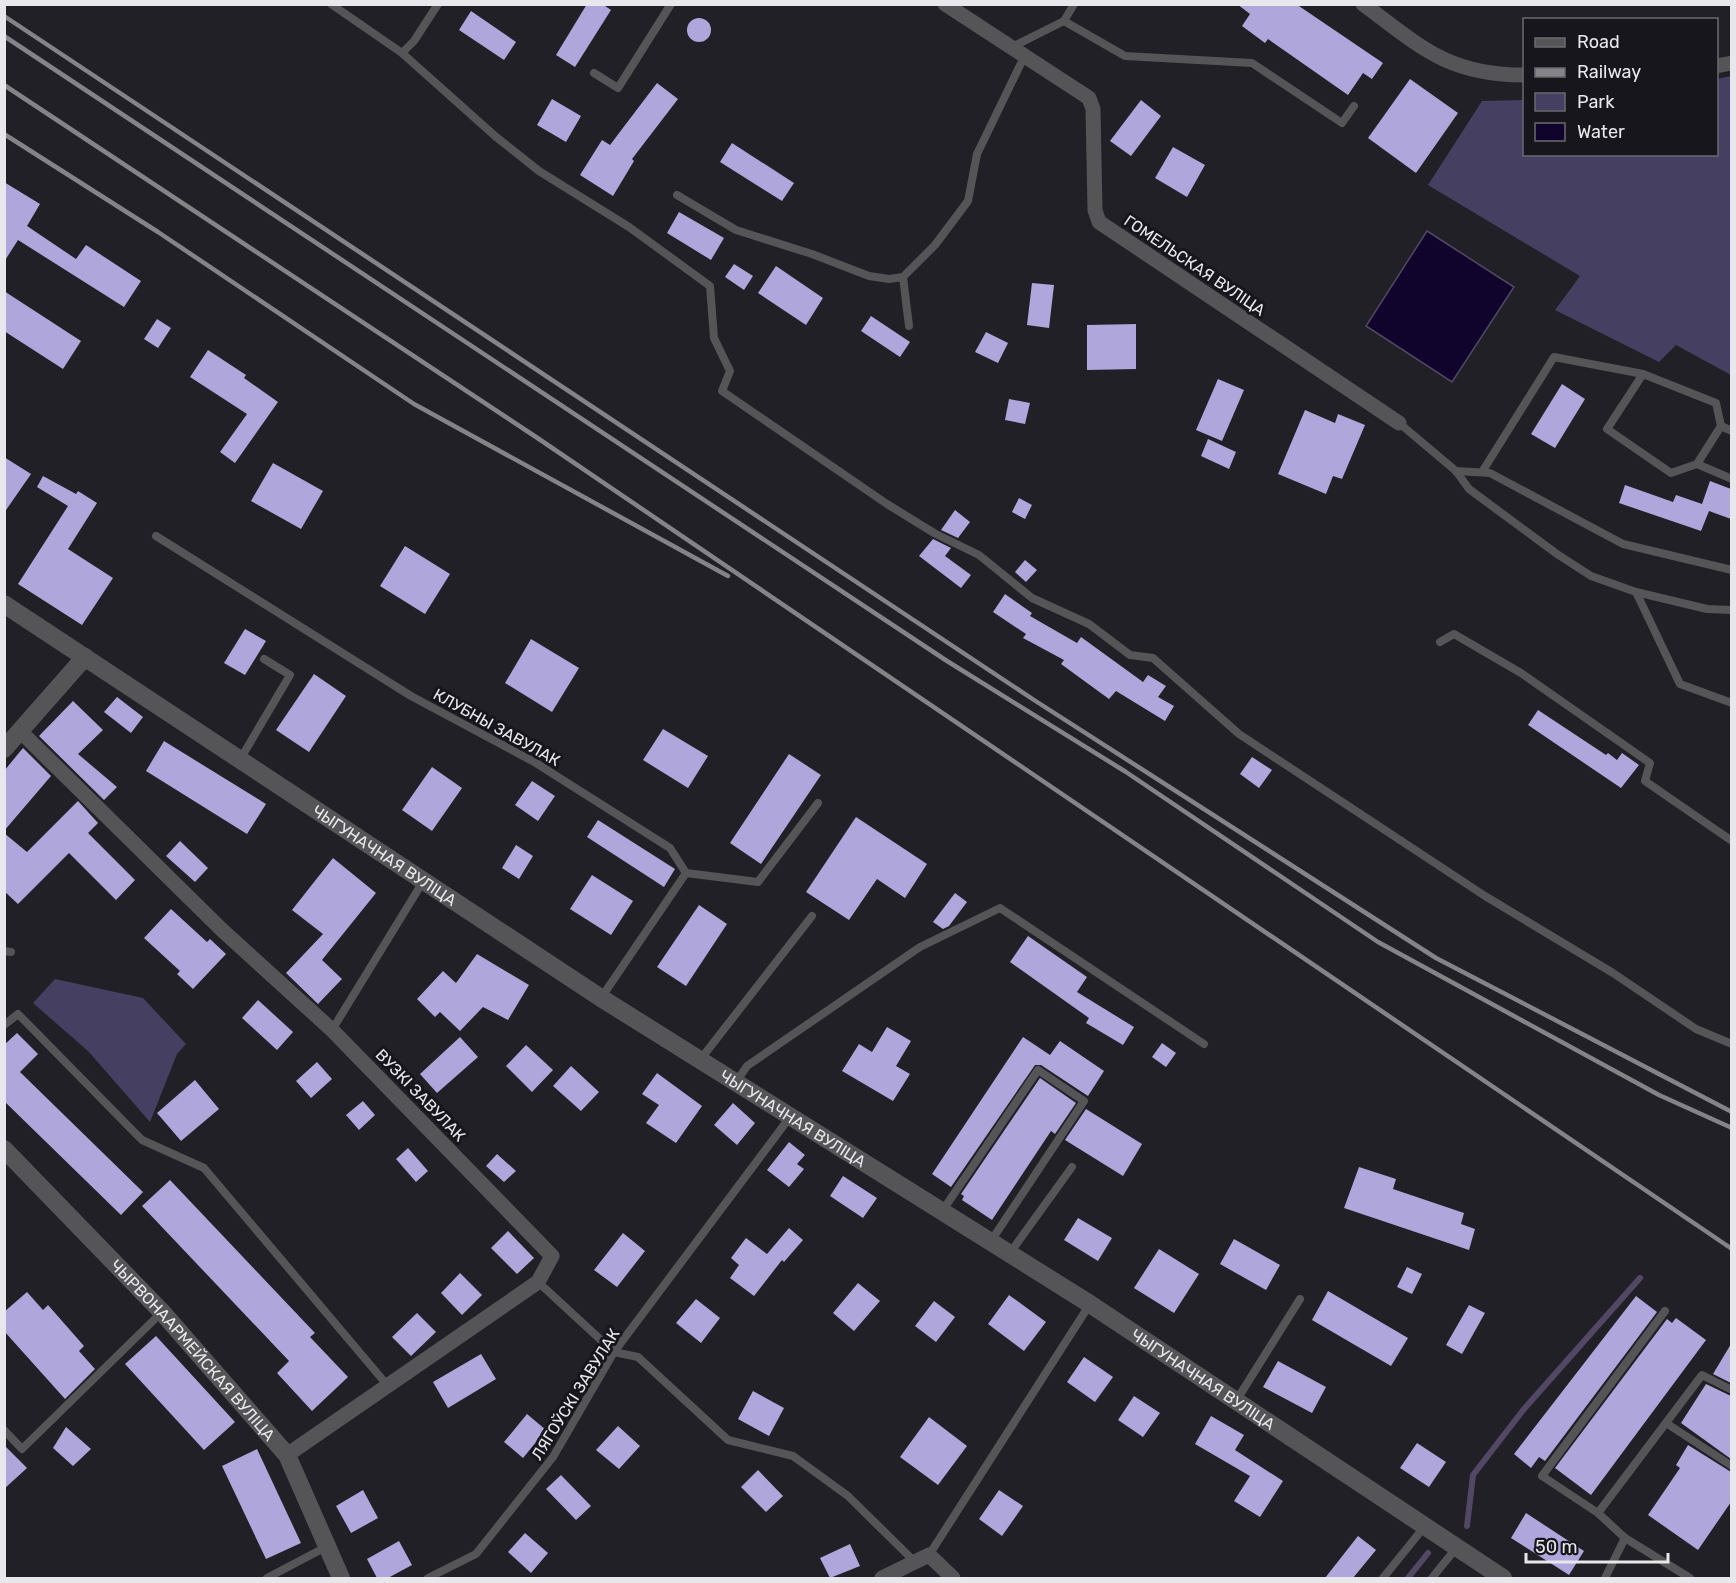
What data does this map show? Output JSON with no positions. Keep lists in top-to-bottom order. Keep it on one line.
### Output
{"streets":{"street":["ГОМЕЛЬСКАЯ ВУЛІЦА","ЧЫГУНАЧНАЯ ВУЛІЦА","ВУЗКІ ЗАВУЛАК","ЧЫРВОНААРМЕЙСКАЯ ВУЛІЦА"],"lane":["КЛУБНЫ ЗАВУЛАК","ЛЯГОЎСКІ ЗАВУЛАК"]},"crossings":[["ЧЫГУНАЧНАЯ ВУЛІЦА","ЛЯГОЎСКІ ЗАВУЛАК"],["ВУЗКІ ЗАВУЛАК","ЧЫРВОНААРМЕЙСКАЯ ВУЛІЦА"]],"legend":["Road","Railway","Park","Water"],"scale_bar":"50 m"}
